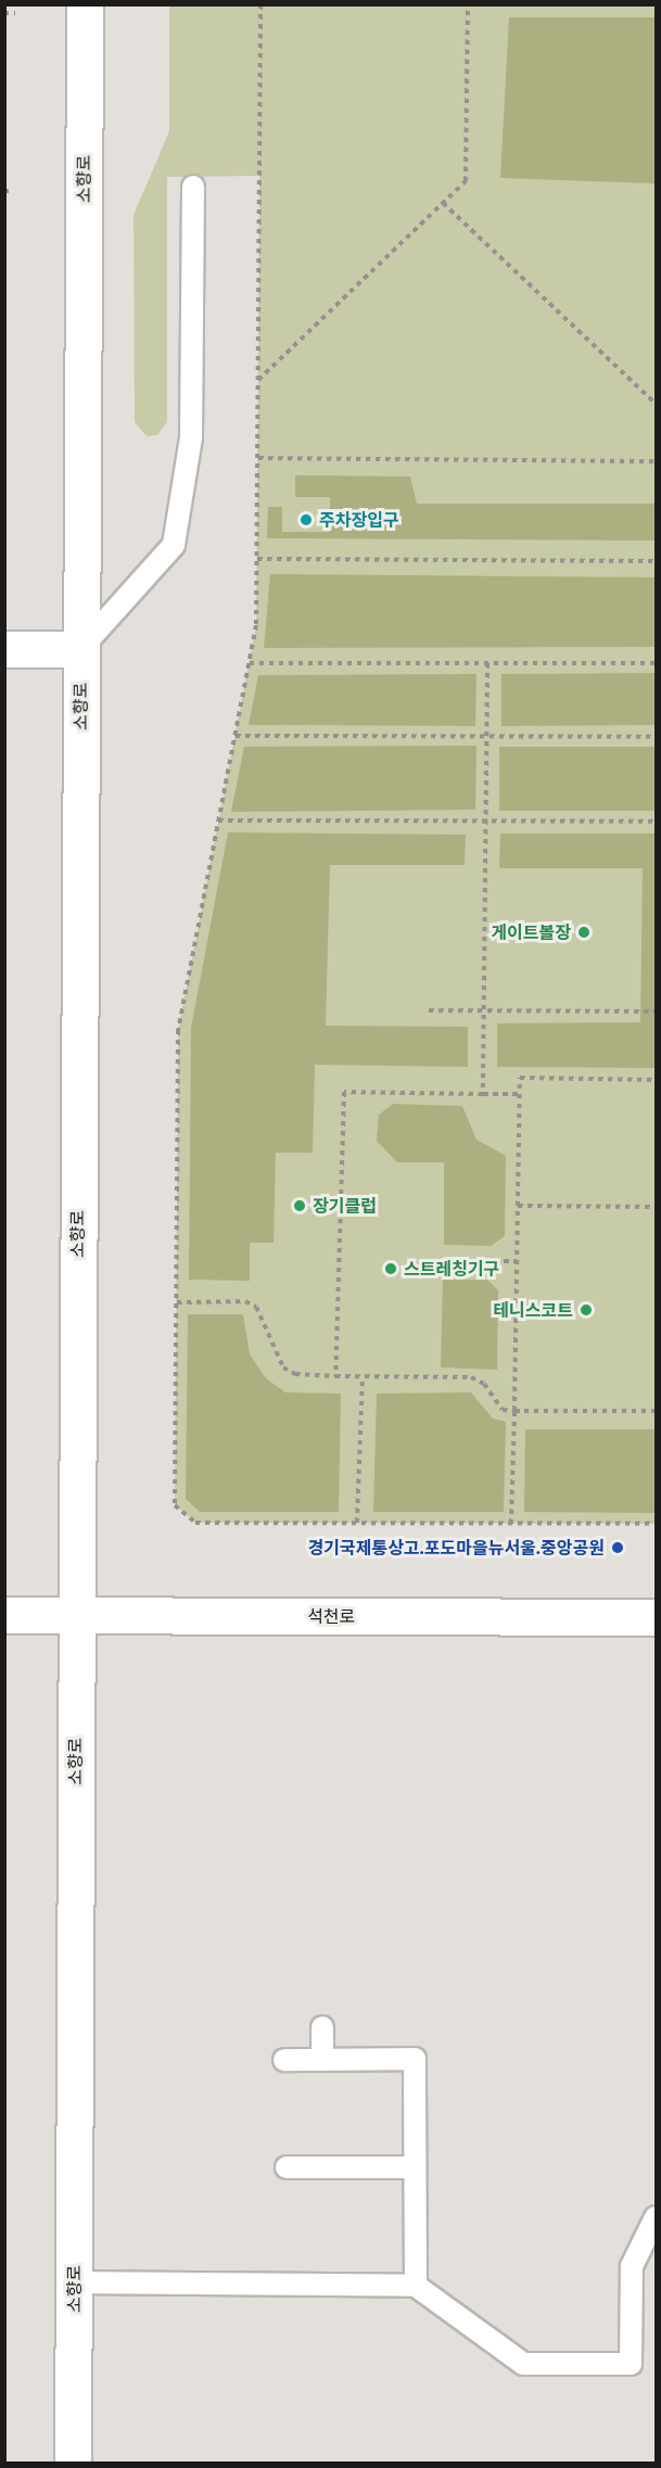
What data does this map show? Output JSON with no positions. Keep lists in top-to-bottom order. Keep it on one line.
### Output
{"streets":{"street":["소향로","석천로"]},"crossings":[["소향로","석천로"]],"places":["주차장입구","게이트볼장","장기클럽","스트레칭기구","테니스코트","경기국제통상고.포도마을뉴서울.중앙공원"]}
